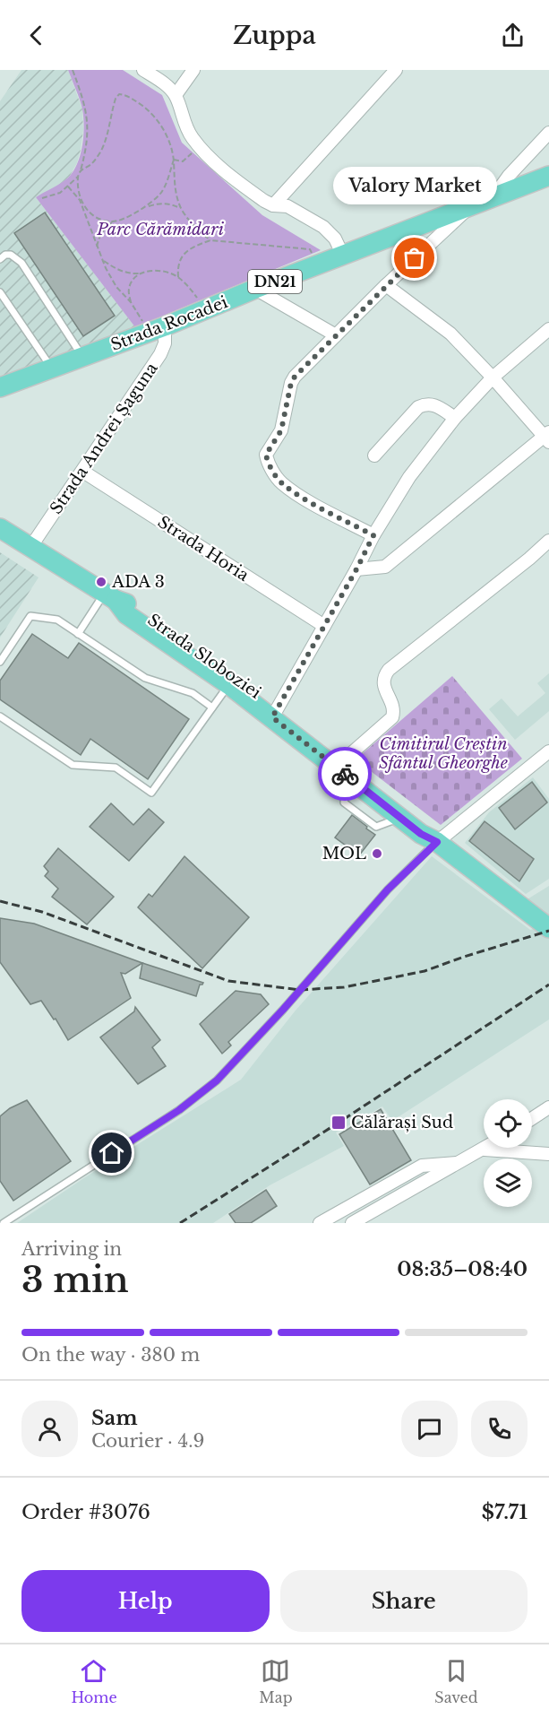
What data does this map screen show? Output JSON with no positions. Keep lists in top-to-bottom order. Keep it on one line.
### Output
{"streets":{"main road":["DN21","Strada Rocadei","Strada Sloboziei"],"street":["Strada Andrei Șaguna","Strada Horia"]},"crossings":[["Strada Rocadei","Strada Andrei Șaguna"],["Strada Andrei Șaguna","Strada Horia"],["Strada Andrei Șaguna","Strada Sloboziei"]],"parks":["Parc Cărămidari","Cimitirul Creștin Sfântul Gheorghe"],"places":{"other":["Valory Market","ADA 3","MOL"],"transit":["Călărași Sud"]},"page":{"header":"Zuppa","bubble":"Valory Market","heading":["3 min","Arriving in","08:35–08:40"],"panel":["Sam","Courier · 4.9","Order #3076","$7.71"],"bar":"On the way · 380 m","buttons":["Help","Share"],"tabs":["Home","Map","Saved"]}}
